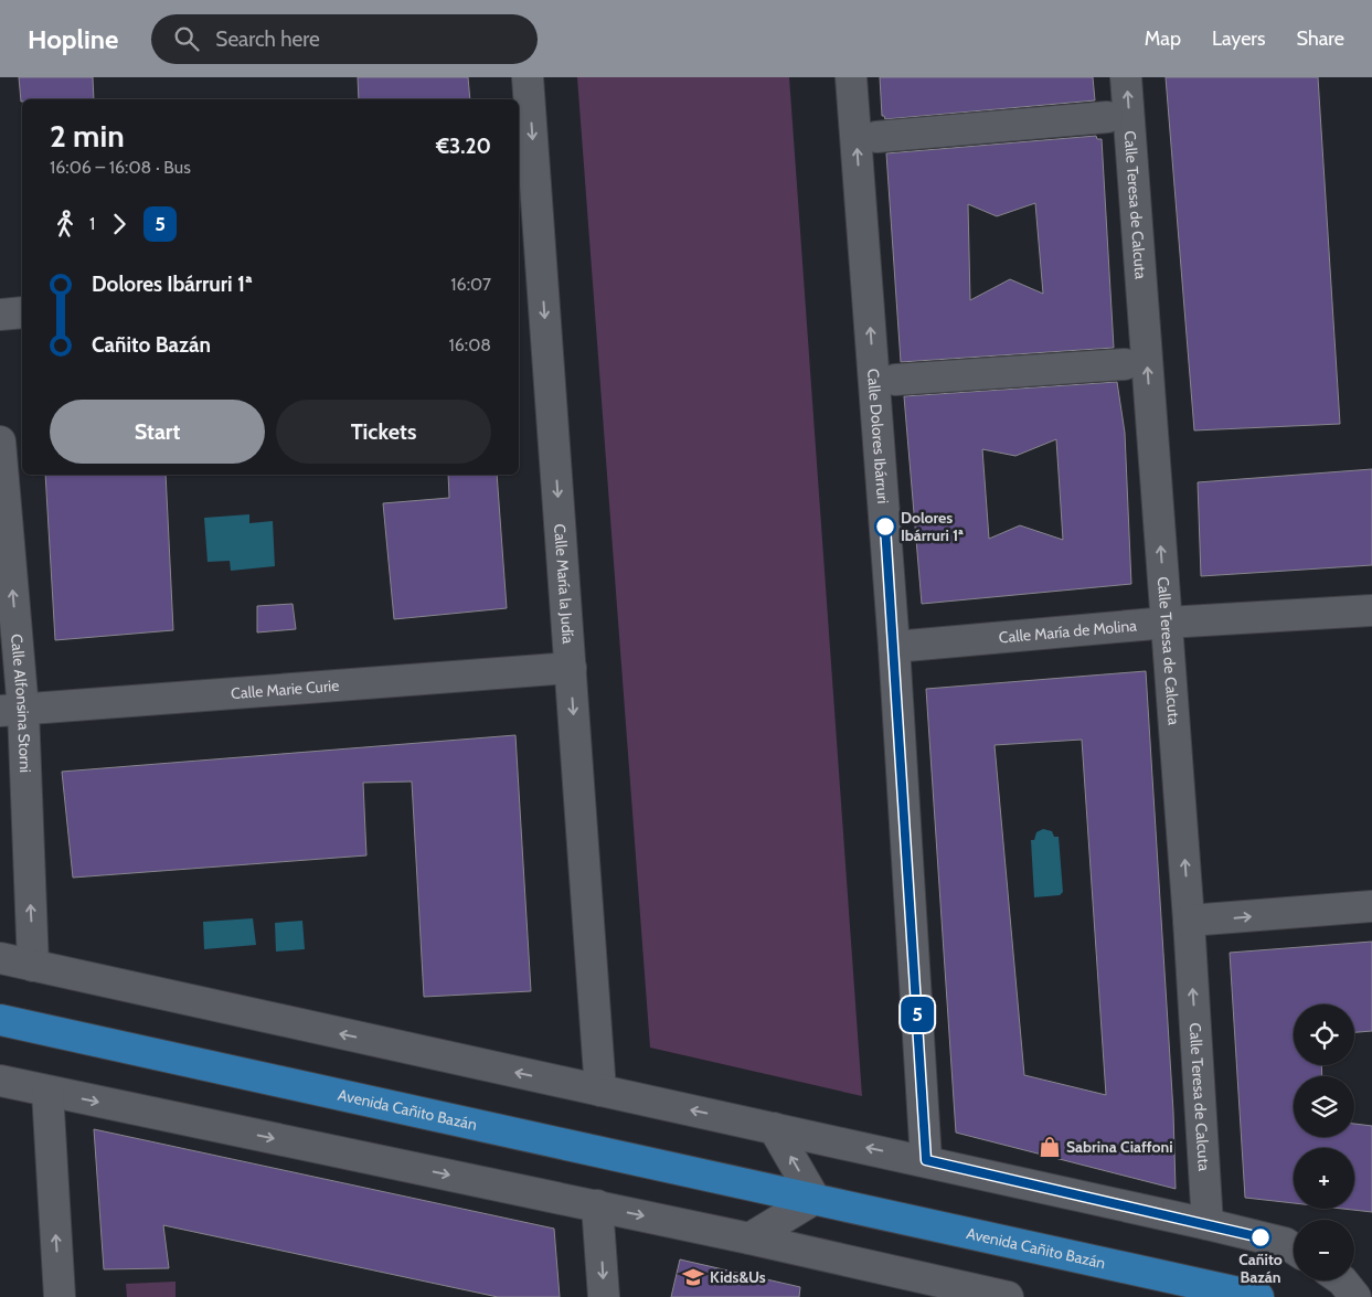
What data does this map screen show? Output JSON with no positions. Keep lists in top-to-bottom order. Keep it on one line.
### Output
{"streets":{"main road":["Avenida Cañito Bazán"],"street":["Calle Teresa de Calcuta","Calle Dolores Ibárruri","Calle María la Judía","Calle María de Molina","Calle Marie Curie","Calle Alfonsina Storni"]},"crossings":[["Calle Teresa de Calcuta","Calle María de Molina"],["Calle Dolores Ibárruri","Calle María de Molina"],["Calle María la Judía","Calle Marie Curie"],["Calle Marie Curie","Calle Alfonsina Storni"]],"one_way":["Calle Teresa de Calcuta","Calle Dolores Ibárruri","Calle María la Judía","Calle Alfonsina Storni"],"places":{"other":["Dolores Ibárruri 1ª","Cañito Bazán"],"shop":["Sabrina Ciaffoni"],"school or university":["Kids&Us"]},"lines":["bus line 5"],"page":{"header":"Hopline","search":"Search here","nav":["Map","Layers","Share"],"on_map":"5","heading":["2 min","16:06 – 16:08 · Bus","€3.20"],"legs":["1","5"],"list":[{"name":"Dolores Ibárruri 1ª","value":"16:07"},{"name":"Cañito Bazán","value":"16:08"}],"buttons":["Start","Tickets"],"map_buttons":["+","−"]}}
